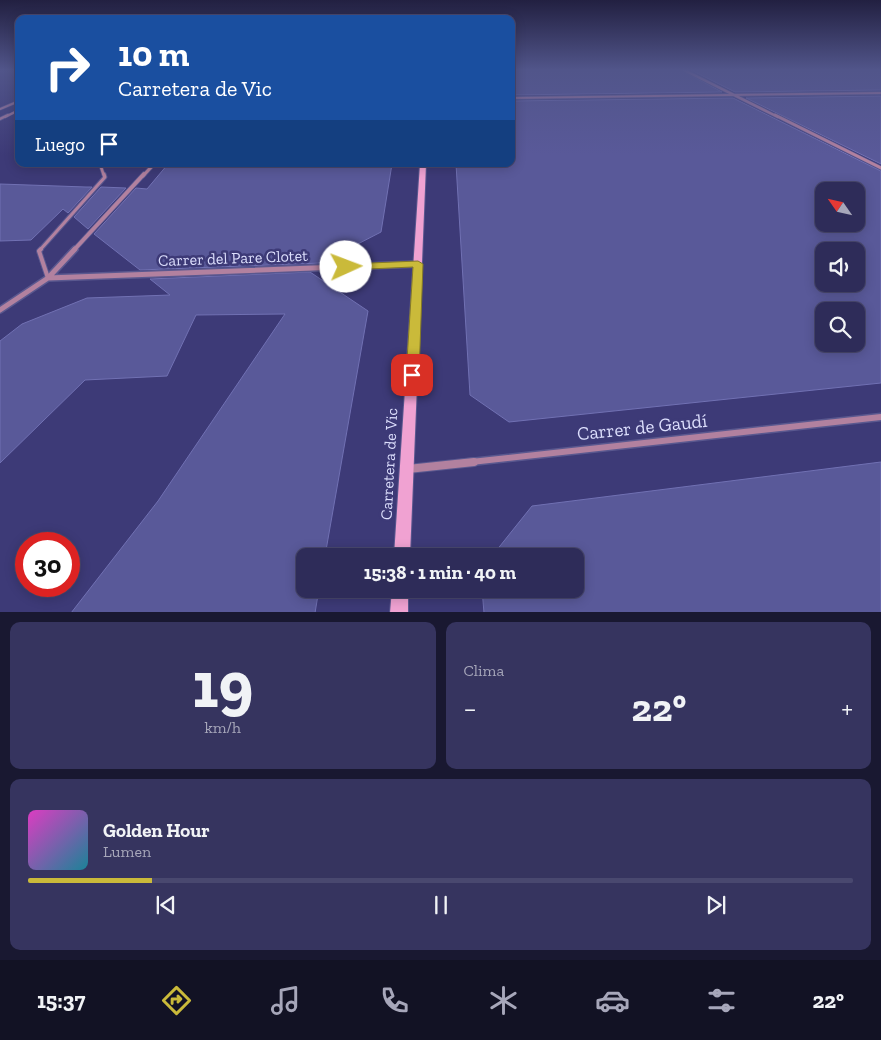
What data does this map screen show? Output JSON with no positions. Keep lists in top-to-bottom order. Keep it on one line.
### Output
{"streets":{"main road":["Carretera de Vic"],"street":["Carrer del Pare Clotet","Carrer de Gaudí"]},"crossings":[["Carrer del Pare Clotet","Carretera de Vic"],["Carrer de Gaudí","Carretera de Vic"]],"north":"top left","page":{"turn":["10 m","Carretera de Vic"],"then":"Luego","limit":"30","trip":"15:38 · 1 min · 40 m","tile":[["19","km/h"],"Clima"],"heat":["−","22°","+"],"song":["Golden Hour","Lumen"],"tabs":["15:37","22°"]}}
